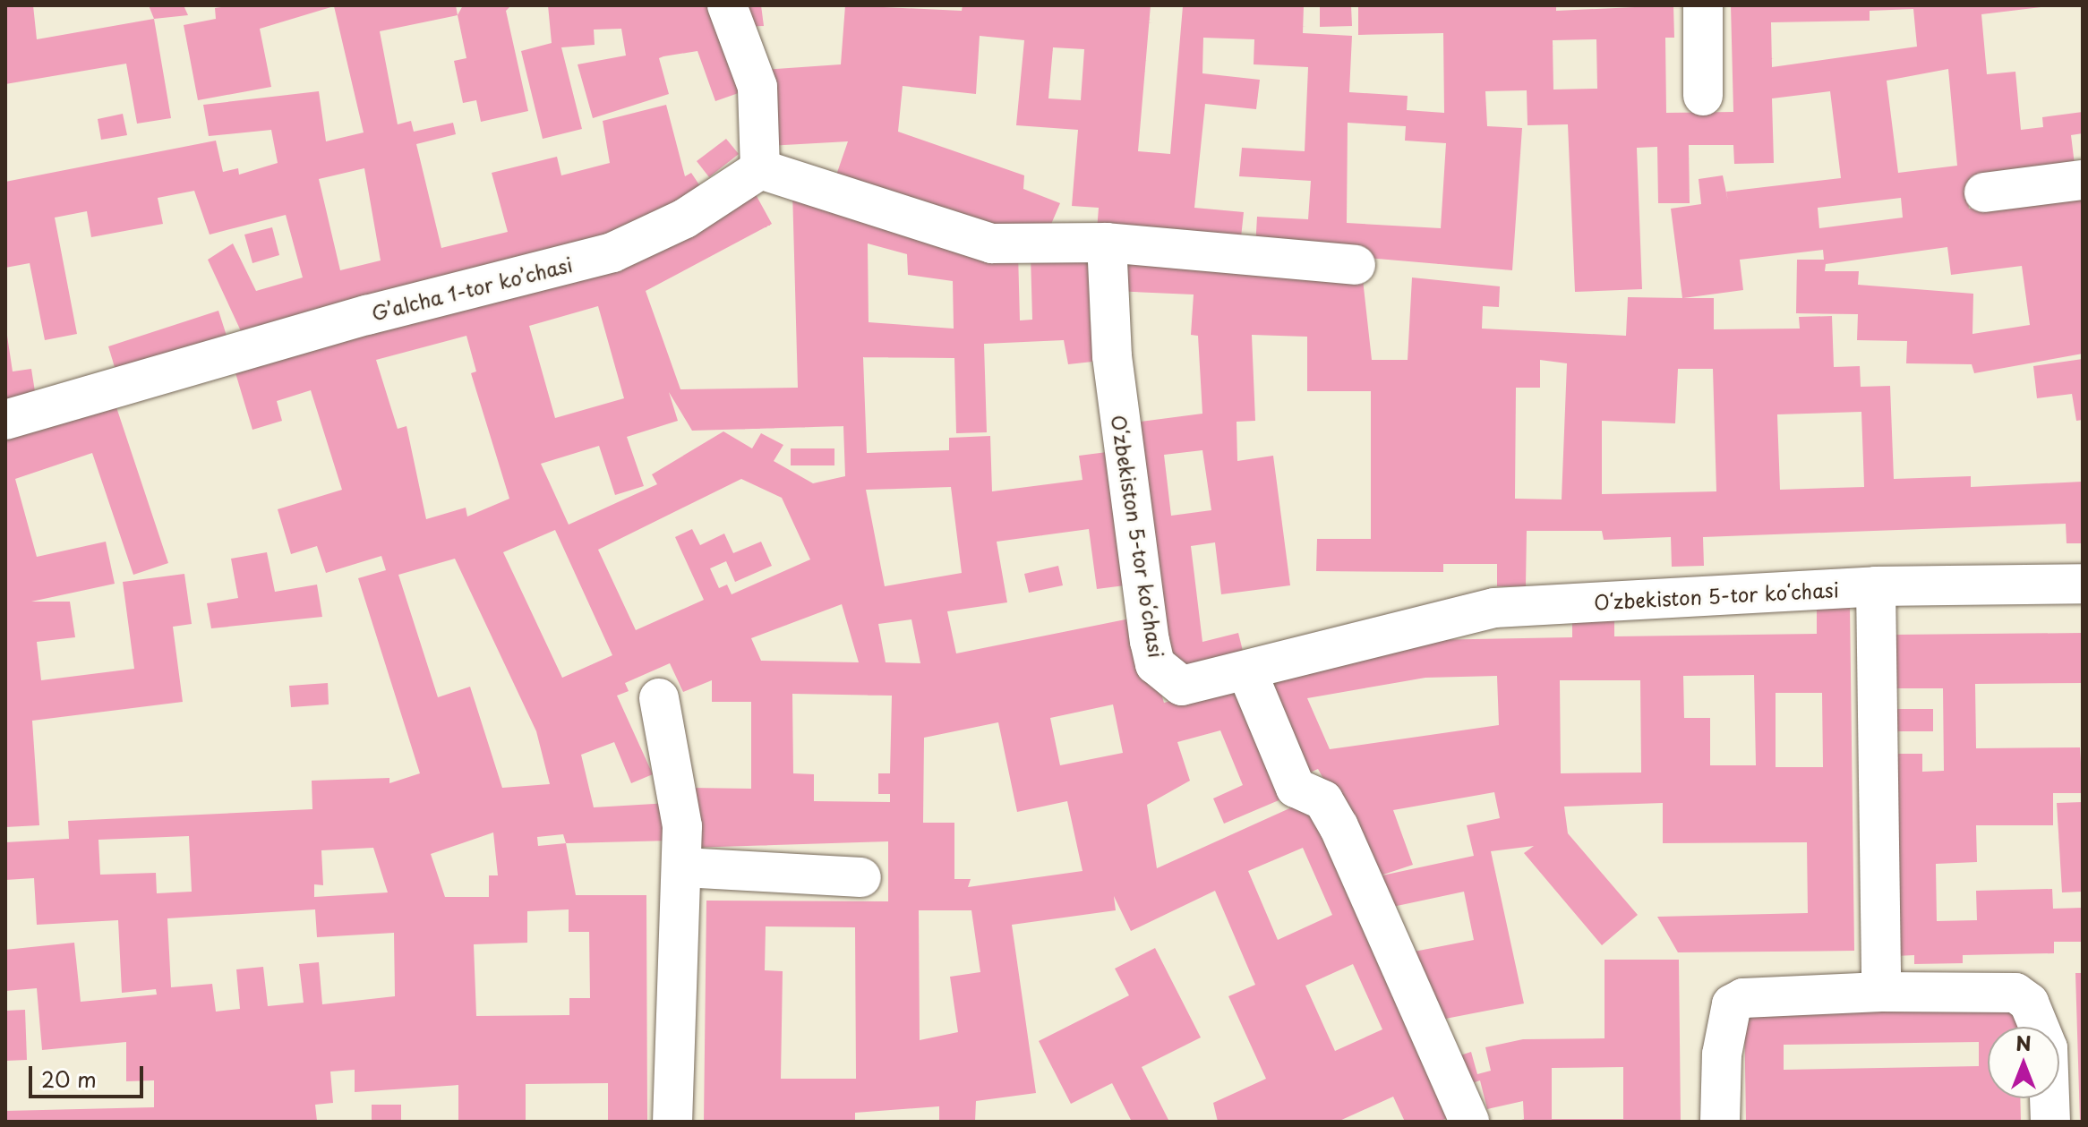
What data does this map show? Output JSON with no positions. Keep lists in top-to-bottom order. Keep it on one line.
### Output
{"streets":{"street":["Gʼalcha 1-tor koʼchasi","Oʻzbekiston 5-tor koʻchasi"]},"scale_bar":"20 m","north":"top"}
